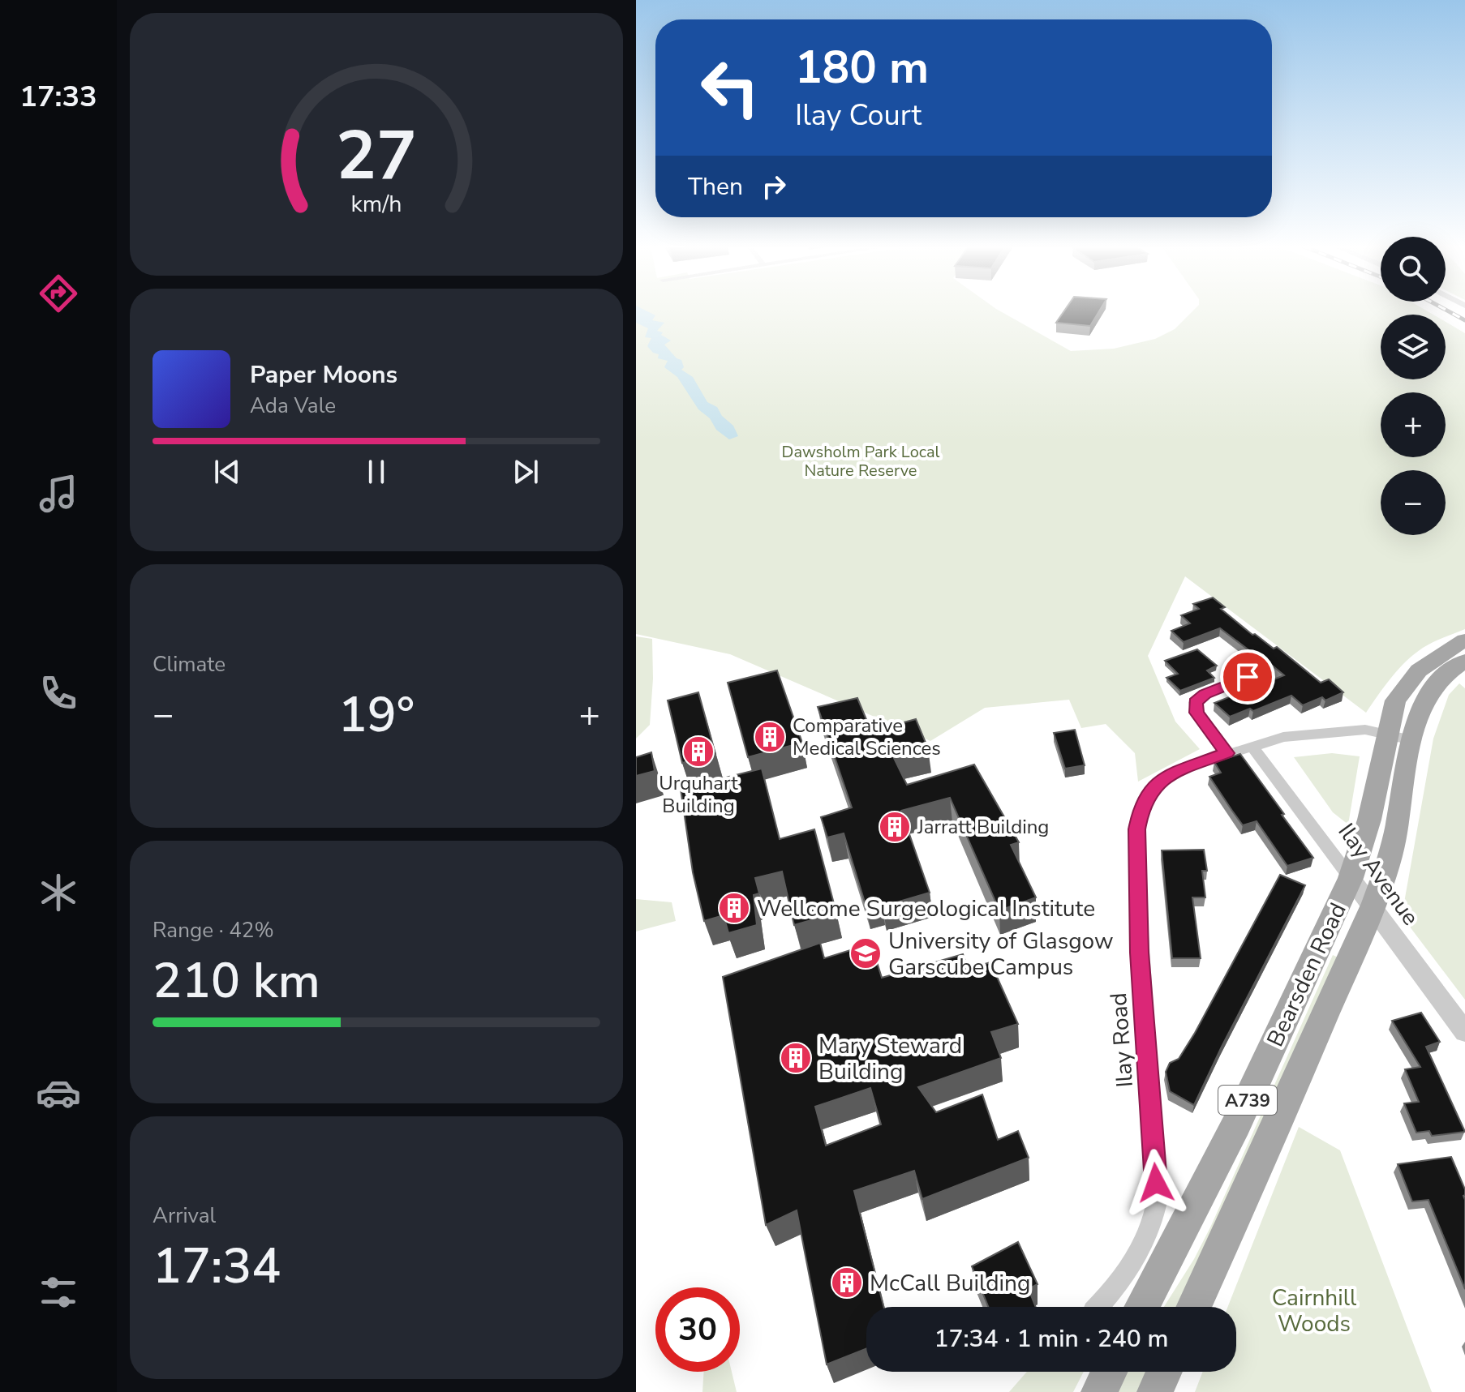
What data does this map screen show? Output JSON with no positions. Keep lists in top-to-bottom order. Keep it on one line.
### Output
{"streets":{"main road":["Bearsden Road","A739"],"street":["Ilay Avenue","Ilay Road"]},"crossings":[["Ilay Avenue","Bearsden Road"],["Ilay Avenue","Ilay Road"],["Bearsden Road","Ilay Road"]],"parks":["Dawsholm Park Local Nature Reserve","Cairnhill Woods"],"places":{"building":["Comparative Medical Sciences","Urquhart Building","Jarratt Building","Wellcome Surgeological Institute","Mary Steward Building","McCall Building"],"school or university":["University of Glasgow Garscube Campus"]},"page":{"tabs":"17:33","turn":["180 m","Ilay Court"],"then":"Then","map_buttons":["+","−"],"song":["Paper Moons","Ada Vale"],"tile":["Climate",["Range · 42%","210 km"],["Arrival","17:34"]],"heat":["−","19°","+"],"limit":"30","trip":"17:34 · 1 min · 240 m","gauge":["27","km/h"]}}
